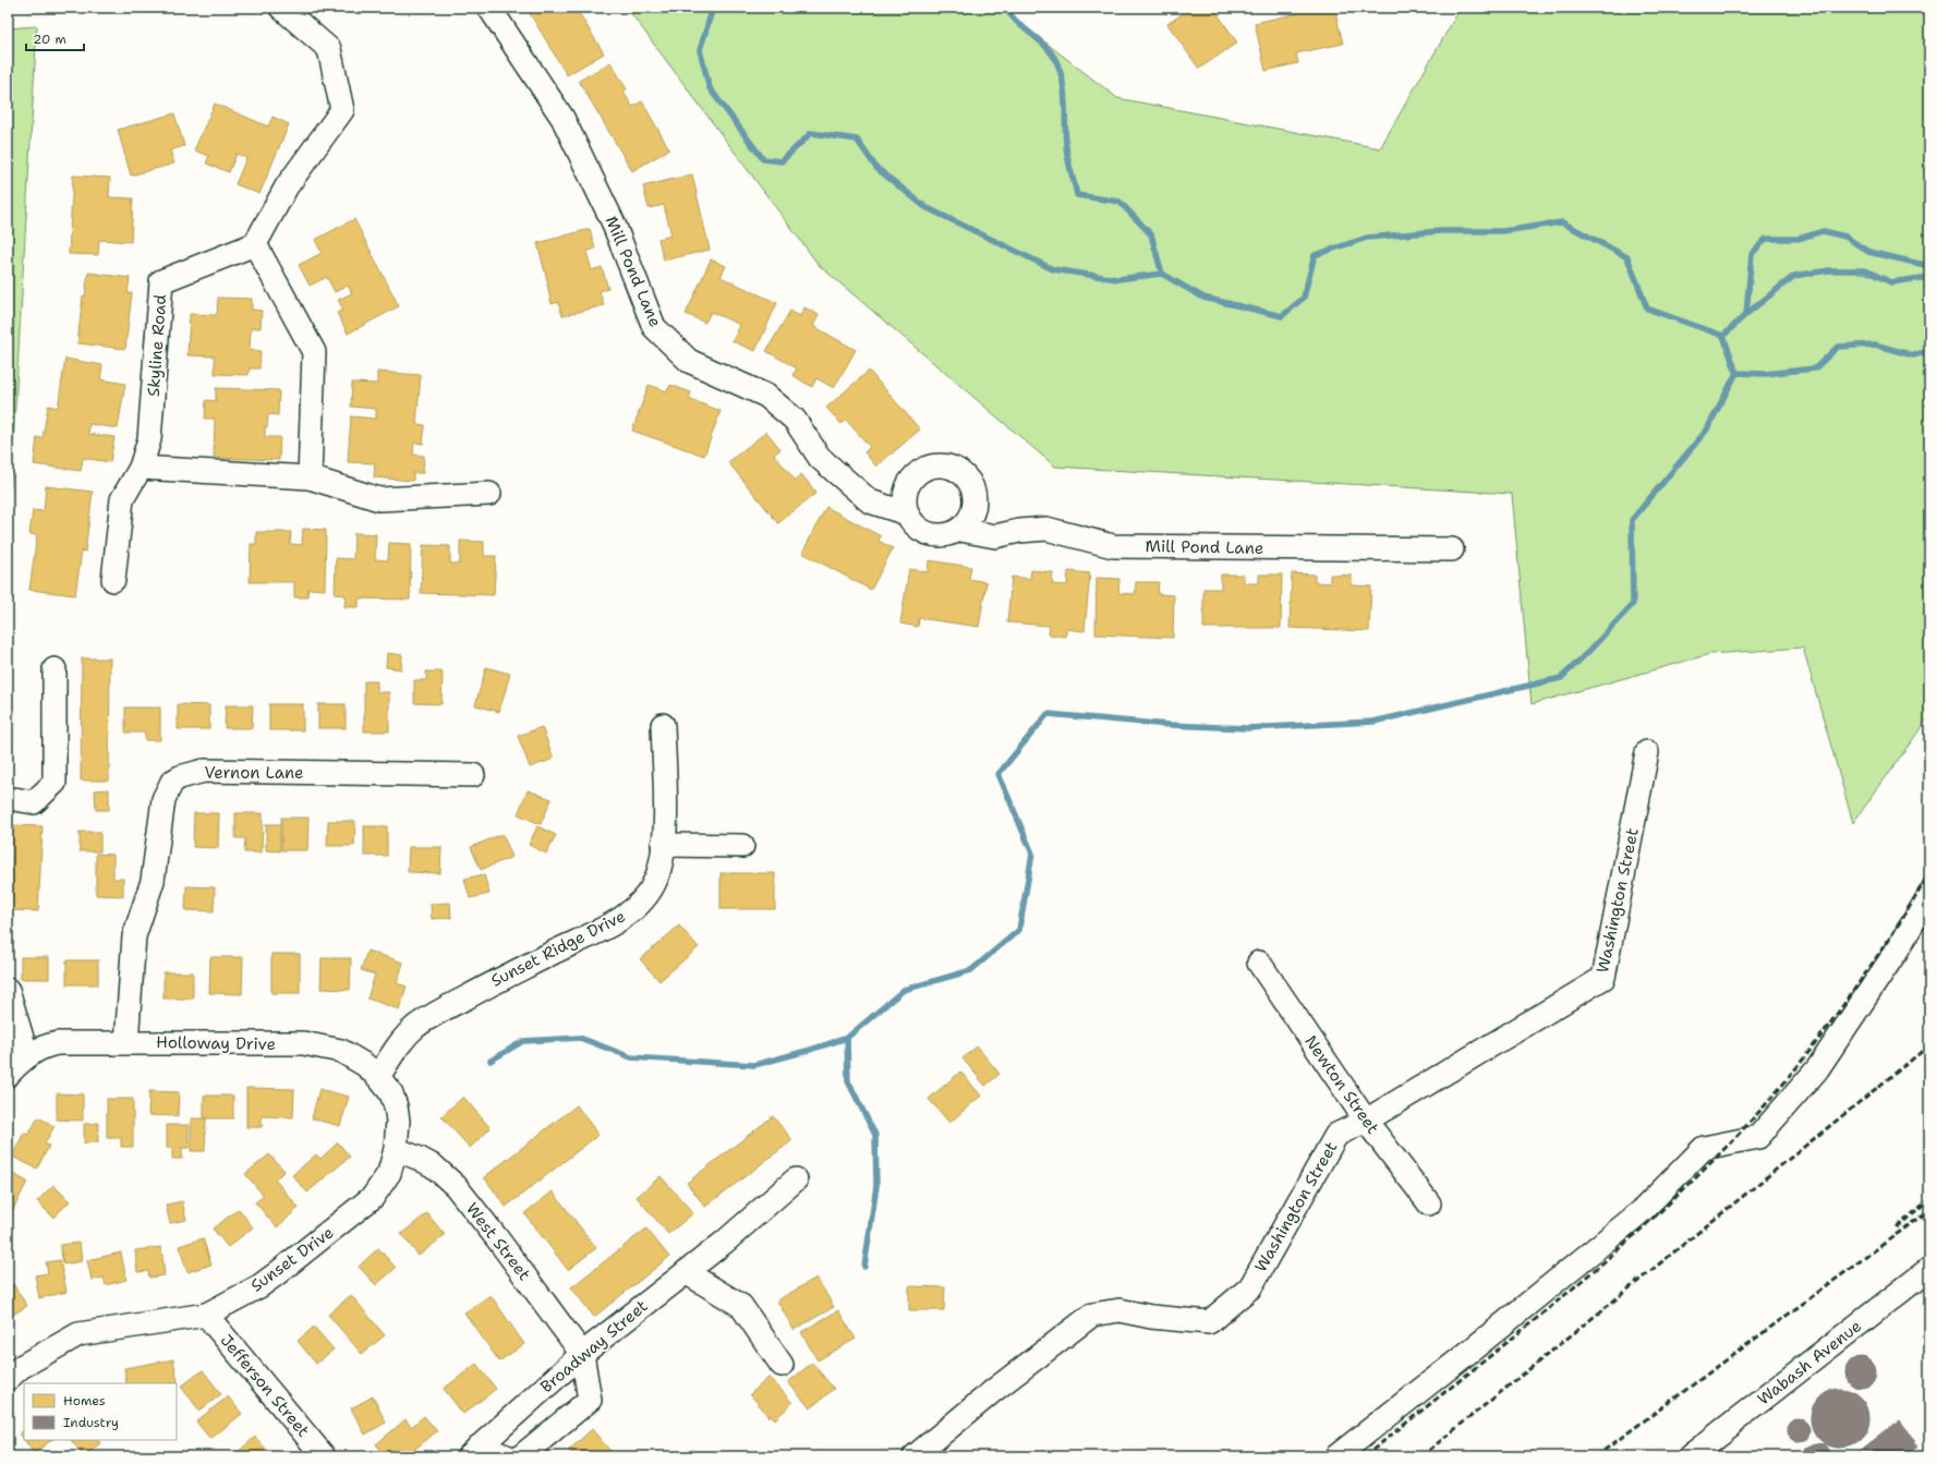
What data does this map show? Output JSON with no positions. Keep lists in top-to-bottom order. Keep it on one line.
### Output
{"streets":{"street":["Mill Pond Lane","Skyline Road","Vernon Lane","Washington Street","Sunset Ridge Drive","Holloway Drive","Newton Street","West Street","Sunset Drive","Broadway Street","Wabash Avenue","Jefferson Street"]},"crossings":[["Vernon Lane","Holloway Drive"],["Washington Street","Newton Street"],["Sunset Ridge Drive","Holloway Drive"],["Sunset Ridge Drive","Sunset Drive"],["Holloway Drive","Sunset Drive"],["West Street","Sunset Drive"],["West Street","Broadway Street"],["Sunset Drive","Jefferson Street"]],"legend":["Homes","Industry"],"scale_bar":"20 m"}
